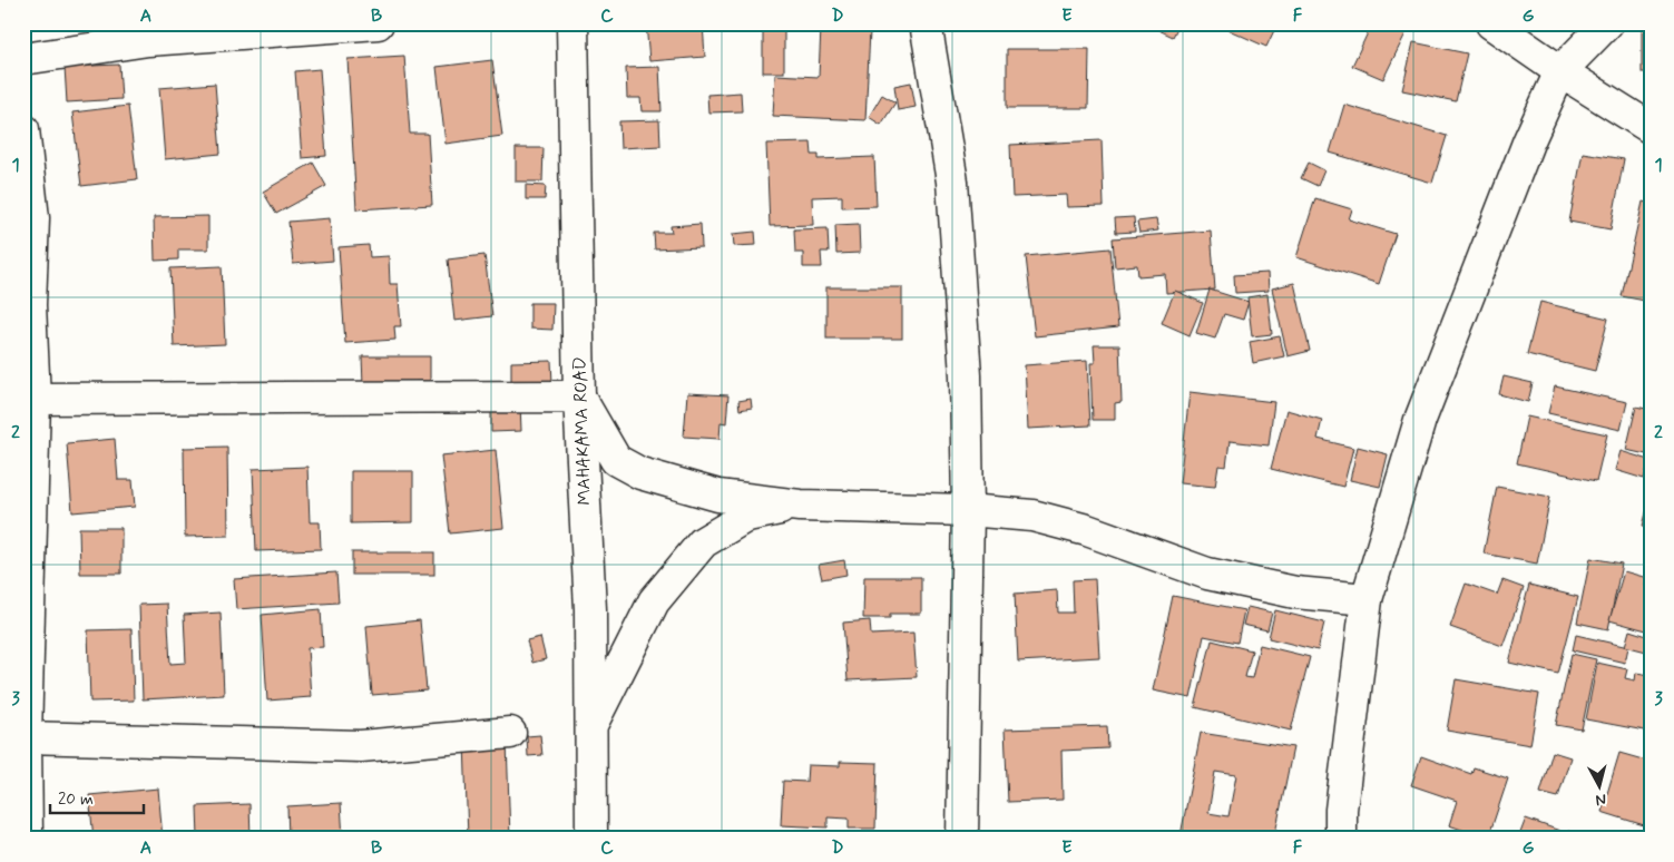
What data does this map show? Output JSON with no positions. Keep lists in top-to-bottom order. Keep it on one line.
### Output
{"streets":{"street":["MAHAKAMA ROAD"]},"scale_bar":"20 m","north":"bottom","grid":{"columns":["A","B","C","D","E","F","G"],"rows":["1","2","3"]}}
